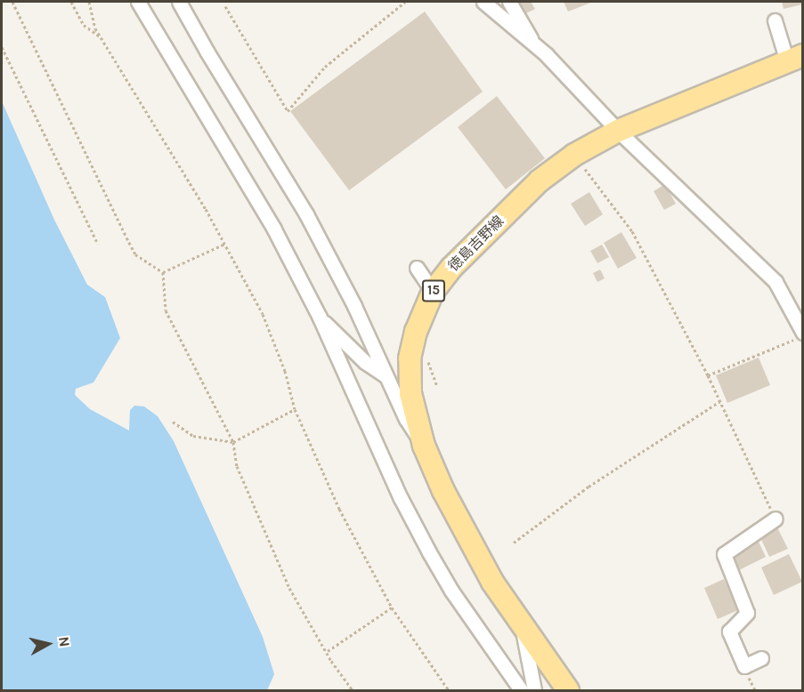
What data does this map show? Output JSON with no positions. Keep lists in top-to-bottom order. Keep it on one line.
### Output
{"streets":{"main road":["徳島吉野線","15"]},"north":"right"}
